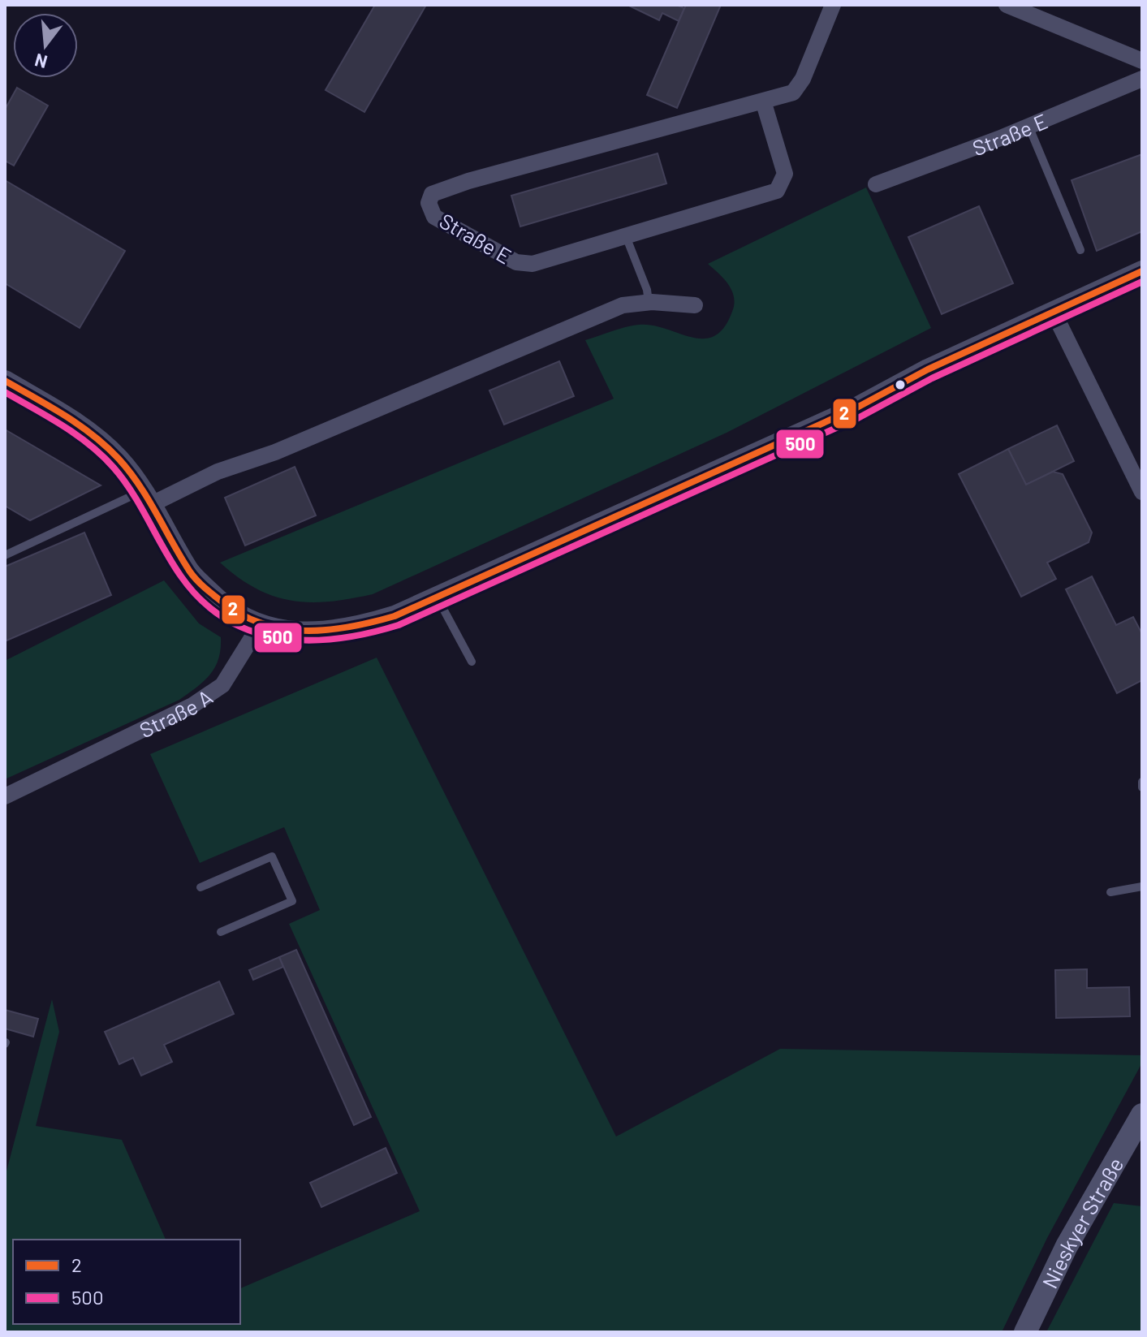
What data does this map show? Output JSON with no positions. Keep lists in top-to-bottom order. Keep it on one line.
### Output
{"streets":{"main road":["Nieskyer Straße"],"street":["Straße E","Straße A"]},"lines":["transit line 2","transit line 500"],"legend":["2","500"],"north":"bottom"}
